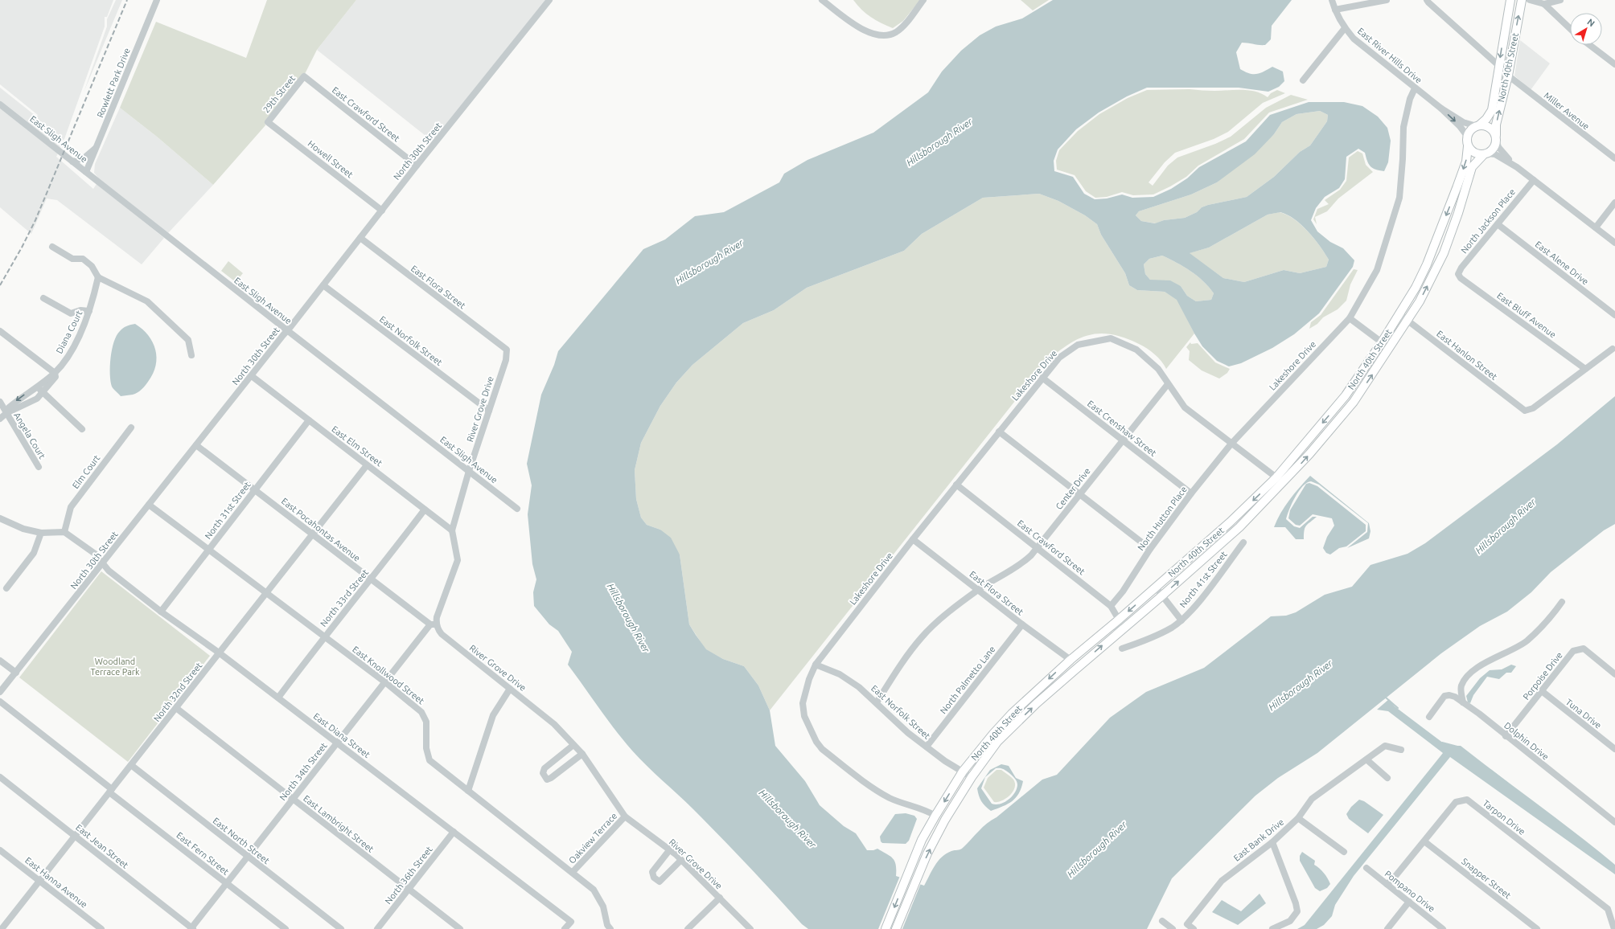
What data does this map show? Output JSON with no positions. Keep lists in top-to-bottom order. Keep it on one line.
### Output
{"streets":{"main road":["North 40th Street"],"street":["East River Hills Drive","Rowlett Park Drive","29th Street","Miller Avenue","East Crawford Street","East Sligh Avenue","North 30th Street","Howell Street","North Jackson Place","East Alene Drive","East Flora Street","East Bluff Avenue","Diana Court","East Norfolk Street","East Hanlon Street","Lakeshore Drive","River Grove Drive","East Crenshaw Street","Angela Court","East Elm Street","Elm Court","Center Drive","North 31st Street","North Hutton Place","East Pocahontas Avenue","North 41st Street","North 33rd Street","East Knollwood Street","Porpoise Drive","North Palmetto Lane","North 32nd Street","Tuna Drive","East Diana Street","Dolphin Drive","North 34th Street","Tarpon Drive","East Lambright Street","Oakview Terrace","East Bank Drive","East North Street","East Jean Street","East Fern Street","North 36th Street","Snapper Street","East Hanna Avenue","Pompano Drive"]},"crossings":[["East River Hills Drive","North 40th Street"],["East River Hills Drive","Lakeshore Drive"],["North 40th Street","Miller Avenue"],["North 40th Street","East Crawford Street"],["North 40th Street","East Flora Street"],["North 40th Street","East Norfolk Street"],["North 40th Street","East Hanlon Street"],["North 40th Street","Lakeshore Drive"],["Rowlett Park Drive","East Sligh Avenue"],["29th Street","East Crawford Street"],["29th Street","Howell Street"],["East Crawford Street","North 30th Street"],["East Crawford Street","Lakeshore Drive"],["East Crawford Street","Center Drive"],["East Crawford Street","North Hutton Place"],["East Sligh Avenue","North 30th Street"],["East Sligh Avenue","River Grove Drive"],["North 30th Street","Howell Street"],["North 30th Street","East Flora Street"],["North 30th Street","East Norfolk Street"],["North 30th Street","East Elm Street"],["North 30th Street","East Pocahontas Avenue"],["North 30th Street","East Knollwood Street"],["North 30th Street","East Diana Street"],["North Jackson Place","East Alene Drive"],["North Jackson Place","East Bluff Avenue"],["East Flora Street","Lakeshore Drive"],["East Flora Street","River Grove Drive"],["East Flora Street","Center Drive"],["East Flora Street","North Palmetto Lane"],["East Bluff Avenue","East Hanlon Street"],["Diana Court","Angela Court"],["East Norfolk Street","Lakeshore Drive"],["East Norfolk Street","River Grove Drive"],["East Norfolk Street","Center Drive"],["East Norfolk Street","North Palmetto Lane"],["Lakeshore Drive","East Crenshaw Street"],["Lakeshore Drive","Center Drive"],["Lakeshore Drive","North Hutton Place"],["River Grove Drive","East Elm Street"],["River Grove Drive","East Pocahontas Avenue"],["River Grove Drive","North 34th Street"],["River Grove Drive","Oakview Terrace"],["East Crenshaw Street","Center Drive"],["East Crenshaw Street","North Hutton Place"],["East Elm Street","North 31st Street"],["East Elm Street","North 33rd Street"],["East Elm Street","North 32nd Street"],["North 31st Street","East Pocahontas Avenue"],["North 31st Street","East Knollwood Street"],["North 31st Street","East Diana Street"],["East Pocahontas Avenue","North 33rd Street"],["East Pocahontas Avenue","North 32nd Street"],["East Pocahontas Avenue","North 34th Street"],["North 33rd Street","East Knollwood Street"],["North 33rd Street","East Diana Street"],["East Knollwood Street","North 32nd Street"],["East Knollwood Street","North 34th Street"],["East Knollwood Street","Oakview Terrace"],["Porpoise Drive","Tuna Drive"],["Porpoise Drive","Dolphin Drive"],["North 32nd Street","East Diana Street"],["North 32nd Street","East Lambright Street"],["North 32nd Street","East North Street"],["North 32nd Street","East Jean Street"],["North 32nd Street","East Fern Street"],["North 32nd Street","East Hanna Avenue"],["East Diana Street","North 34th Street"],["East Diana Street","North 36th Street"],["North 34th Street","East Lambright Street"],["North 34th Street","East North Street"],["North 34th Street","East Jean Street"],["North 34th Street","East Fern Street"],["Tarpon Drive","Snapper Street"],["Tarpon Drive","Pompano Drive"],["East Lambright Street","North 36th Street"]],"water":["Hillsborough River"],"parks":["Woodland Terrace Park"],"north":"top right"}
